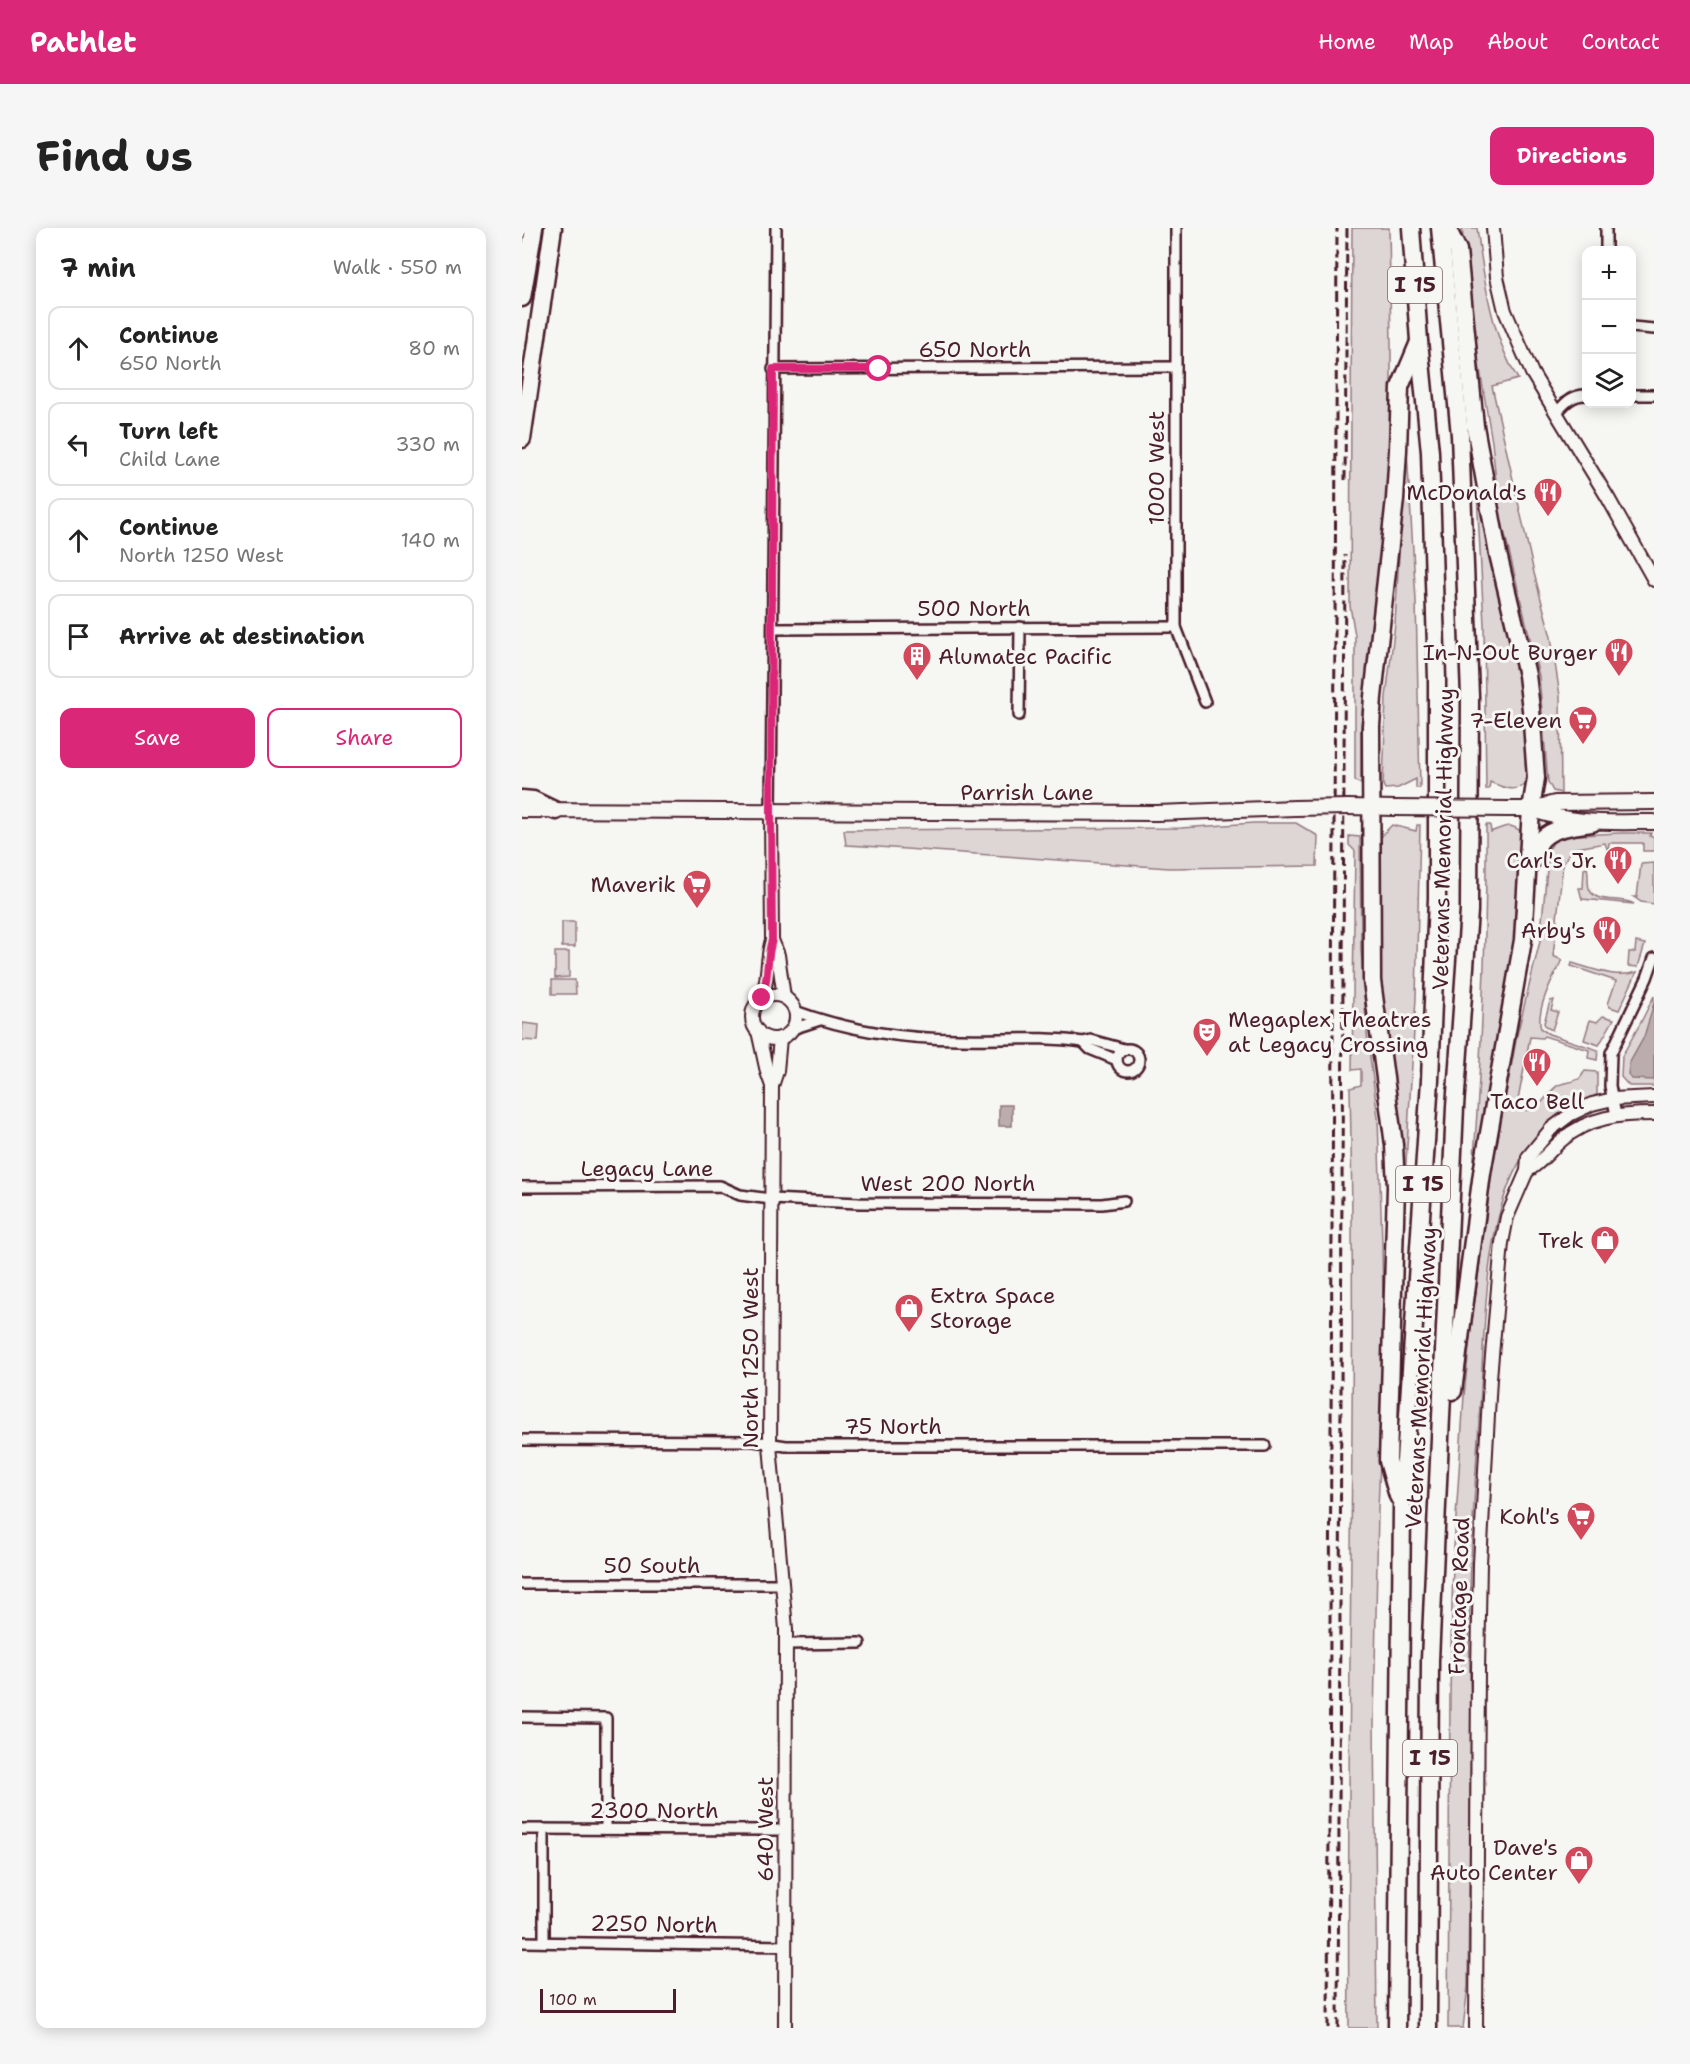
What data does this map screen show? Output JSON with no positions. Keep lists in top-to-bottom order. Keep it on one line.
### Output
{"streets":{"highway":["I 15","Veterans Memorial Highway"],"main road":["Parrish Lane"],"street":["650 North","1000 West","500 North","Legacy Lane","West 200 North","North 1250 West","75 North","50 South","Frontage Road","2300 North","640 West","2250 North"]},"crossings":[["650 North","1000 West"],["1000 West","500 North"],["Legacy Lane","West 200 North"],["Legacy Lane","North 1250 West"],["West 200 North","North 1250 West"],["North 1250 West","75 North"],["North 1250 West","50 South"],["North 1250 West","640 West"],["2300 North","640 West"],["640 West","2250 North"]],"places":{"restaurant":["McDonald's","In-N-Out Burger","Carl's Jr.","Arby's","Taco Bell"],"building":["Alumatec Pacific"],"supermarket":["7-Eleven","Maverik","Kohl's"],"theatre":["Megaplex Theatres at Legacy Crossing"],"shop":["Trek","Extra Space Storage","Dave's Auto Center"]},"scale_bar":"100 m","page":{"header":"Pathlet","nav":["Home","Map","About","Contact"],"buttons":["Directions",["Save","Share"]],"title":"Find us","heading":["7 min","Walk · 550 m"],"map_buttons":["+","−"],"list":[["Continue","650 North","80 m"],["Turn left","Child Lane","330 m"],["Continue","North 1250 West","140 m"],"Arrive at destination"],"scale":"100 m"}}
